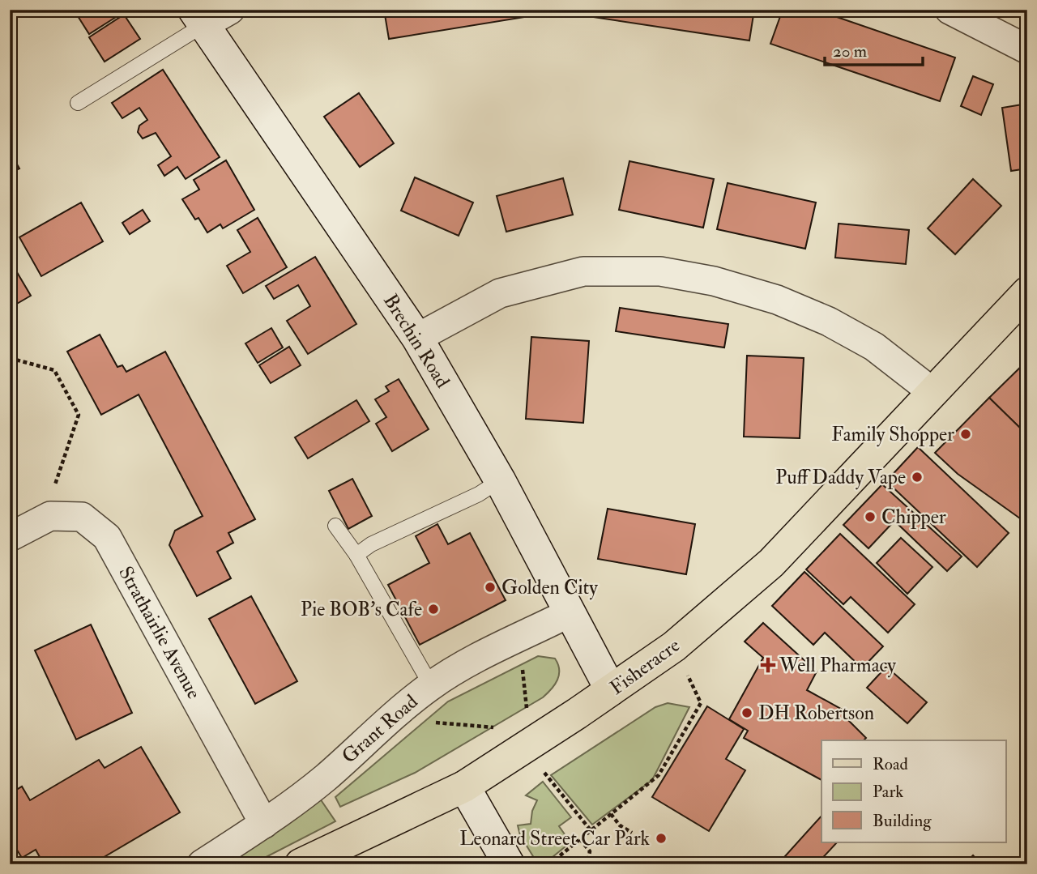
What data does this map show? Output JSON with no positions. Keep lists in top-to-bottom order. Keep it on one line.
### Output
{"streets":{"main road":["Fisheracre"],"street":["Brechin Road","Strathairlie Avenue","Grant Road"]},"crossings":[["Brechin Road","Fisheracre"],["Brechin Road","Grant Road"],["Strathairlie Avenue","Grant Road"]],"places":{"other":["Family Shopper","Puff Daddy Vape","Chipper","Golden City","Pie BOB's Cafe","DH Robertson","Leonard Street Car Park"],"health":["Well Pharmacy"]},"legend":["Road","Park","Building"],"scale_bar":"20 m"}
